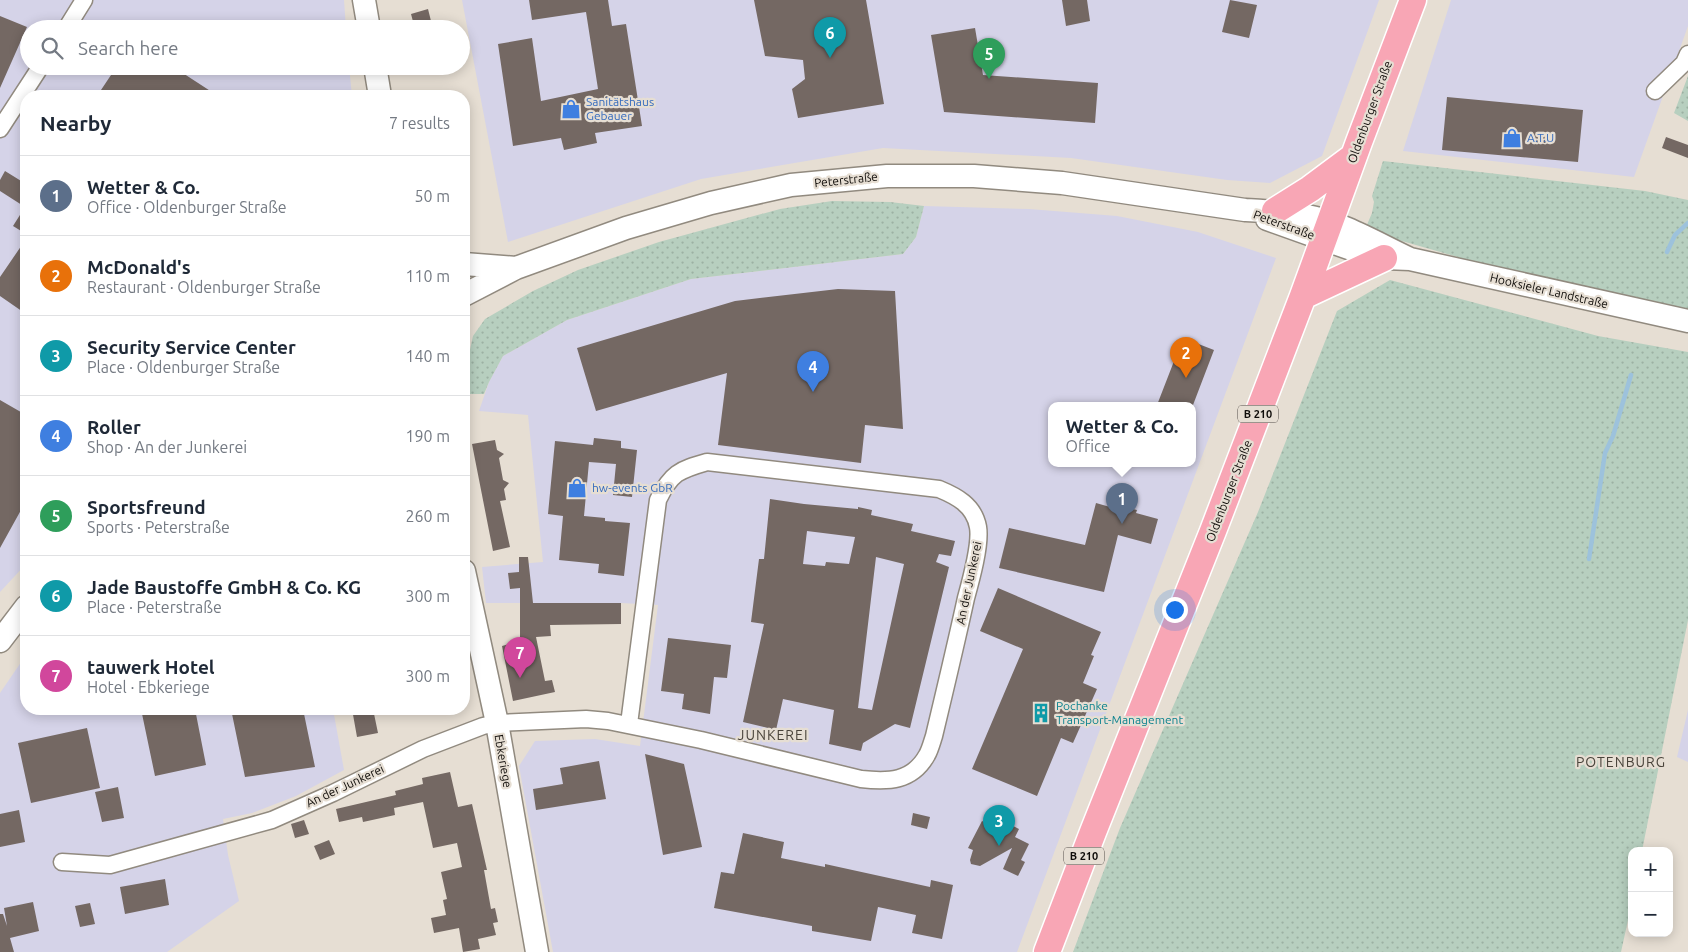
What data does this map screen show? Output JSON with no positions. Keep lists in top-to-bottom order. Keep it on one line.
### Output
{"streets":{"main road":["Oldenburger Straße","Peterstraße","Hooksieler Landstraße","B 210","Ebkeriege"],"street":["An der Junkerei"]},"crossings":[["Oldenburger Straße","Peterstraße"],["Oldenburger Straße","Hooksieler Landstraße"],["Peterstraße","Hooksieler Landstraße"],["An der Junkerei","Ebkeriege"]],"districts":["JUNKEREI","POTENBURG"],"places":{"shop":["Sanitätshaus Gebauer","A.T.U","hw-events GbR"],"building":["Pochanke Transport-Management"]},"page":{"pins":["6","5","2","4","1","7","3"],"search":"Search here","heading":["Nearby","7 results"],"list":[{"mark":"1","name":"Wetter & Co.","note":"Office · Oldenburger Straße","value":"50 m"},{"mark":"2","name":"McDonald's","note":"Restaurant · Oldenburger Straße","value":"110 m"},{"mark":"3","name":"Security Service Center","note":"Place · Oldenburger Straße","value":"140 m"},{"mark":"4","name":"Roller","note":"Shop · An der Junkerei","value":"190 m"},{"mark":"5","name":"Sportsfreund","note":"Sports · Peterstraße","value":"260 m"},{"mark":"6","name":"Jade Baustoffe GmbH & Co. KG","note":"Place · Peterstraße","value":"300 m"},{"mark":"7","name":"tauwerk Hotel","note":"Hotel · Ebkeriege","value":"300 m"}],"popup":["Wetter & Co.","Office"],"map_buttons":["+","−"]}}
